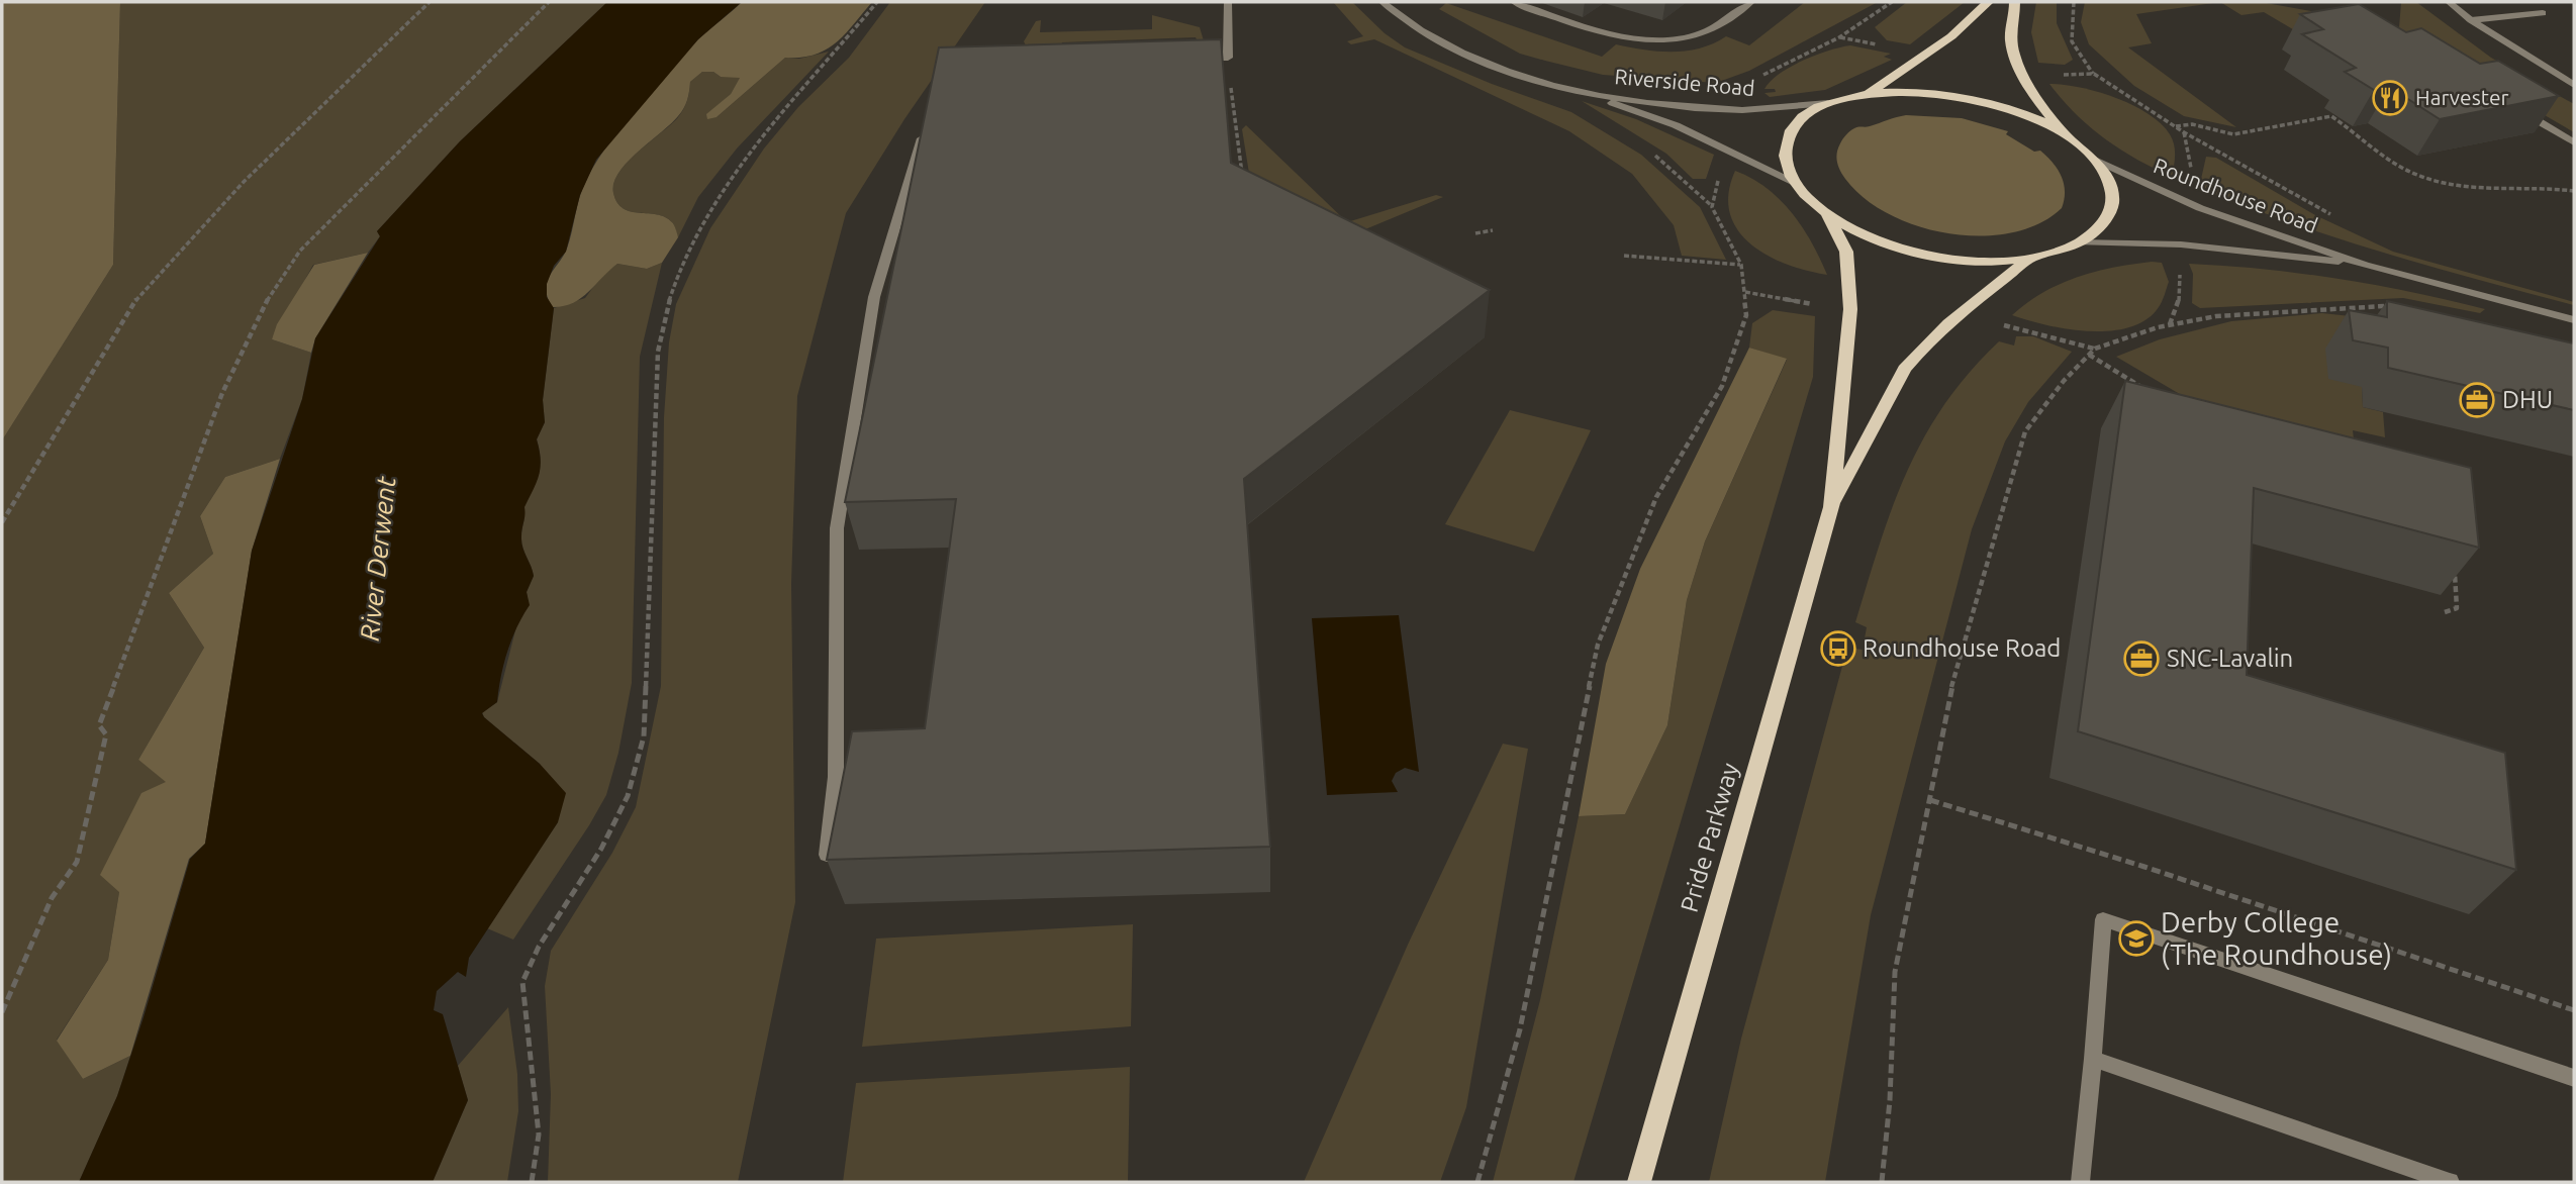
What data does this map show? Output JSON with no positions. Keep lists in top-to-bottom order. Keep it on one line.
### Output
{"streets":{"main road":["Pride Parkway"],"street":["Riverside Road","Roundhouse Road"]},"water":["River Derwent"],"places":{"restaurant":["Harvester"],"office":["DHU","SNC-Lavalin"],"bus stop":["Roundhouse Road"],"school or university":["Derby College (The Roundhouse)"]}}
